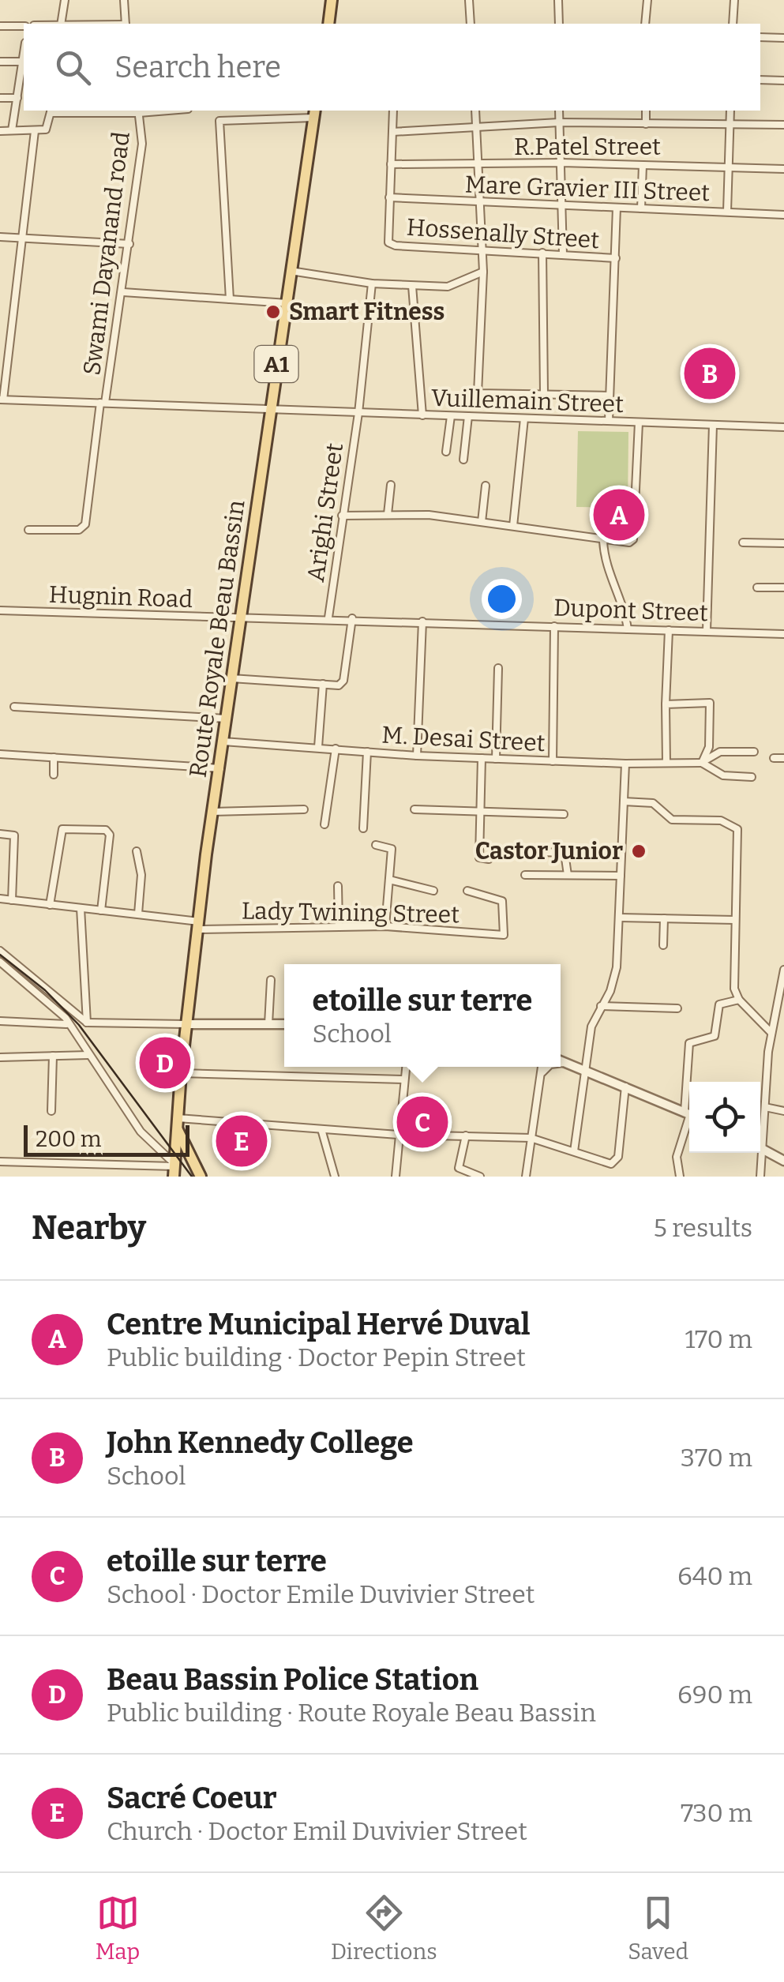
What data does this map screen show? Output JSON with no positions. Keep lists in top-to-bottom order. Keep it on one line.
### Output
{"streets":{"main road":["A1","Route Royale Beau Bassin"],"street":["R.Patel Street","Mare Gravier III Street","Hossenally Street","Swami Dayanand road","Vuillemain Street","Arighi Street","Hugnin Road","Dupont Street","M. Desai Street","Lady Twining Street"]},"crossings":[["Mare Gravier III Street","Hossenally Street"],["Swami Dayanand road","Vuillemain Street"],["Vuillemain Street","Arighi Street"],["Vuillemain Street","Route Royale Beau Bassin"],["Arighi Street","Dupont Street"],["Hugnin Road","Dupont Street"],["Hugnin Road","Route Royale Beau Bassin"],["Dupont Street","Route Royale Beau Bassin"],["Route Royale Beau Bassin","M. Desai Street"],["Route Royale Beau Bassin","Lady Twining Street"]],"places":["Smart Fitness","Castor Junior"],"scale_bar":"200 m","page":{"search":"Search here","pins":["B","A","D","C","E"],"popup":["etoille sur terre","School"],"scale":"200 m","heading":["Nearby","5 results"],"list":[{"mark":"A","name":"Centre Municipal Hervé Duval","note":"Public building · Doctor Pepin Street","value":"170 m"},{"mark":"B","name":"John Kennedy College","note":"School","value":"370 m"},{"mark":"C","name":"etoille sur terre","note":"School · Doctor Emile Duvivier Street","value":"640 m"},{"mark":"D","name":"Beau Bassin Police Station","note":"Public building · Route Royale Beau Bassin","value":"690 m"},{"mark":"E","name":"Sacré Coeur","note":"Church · Doctor Emil Duvivier Street","value":"730 m"}],"nav":["Map","Directions","Saved"]}}
